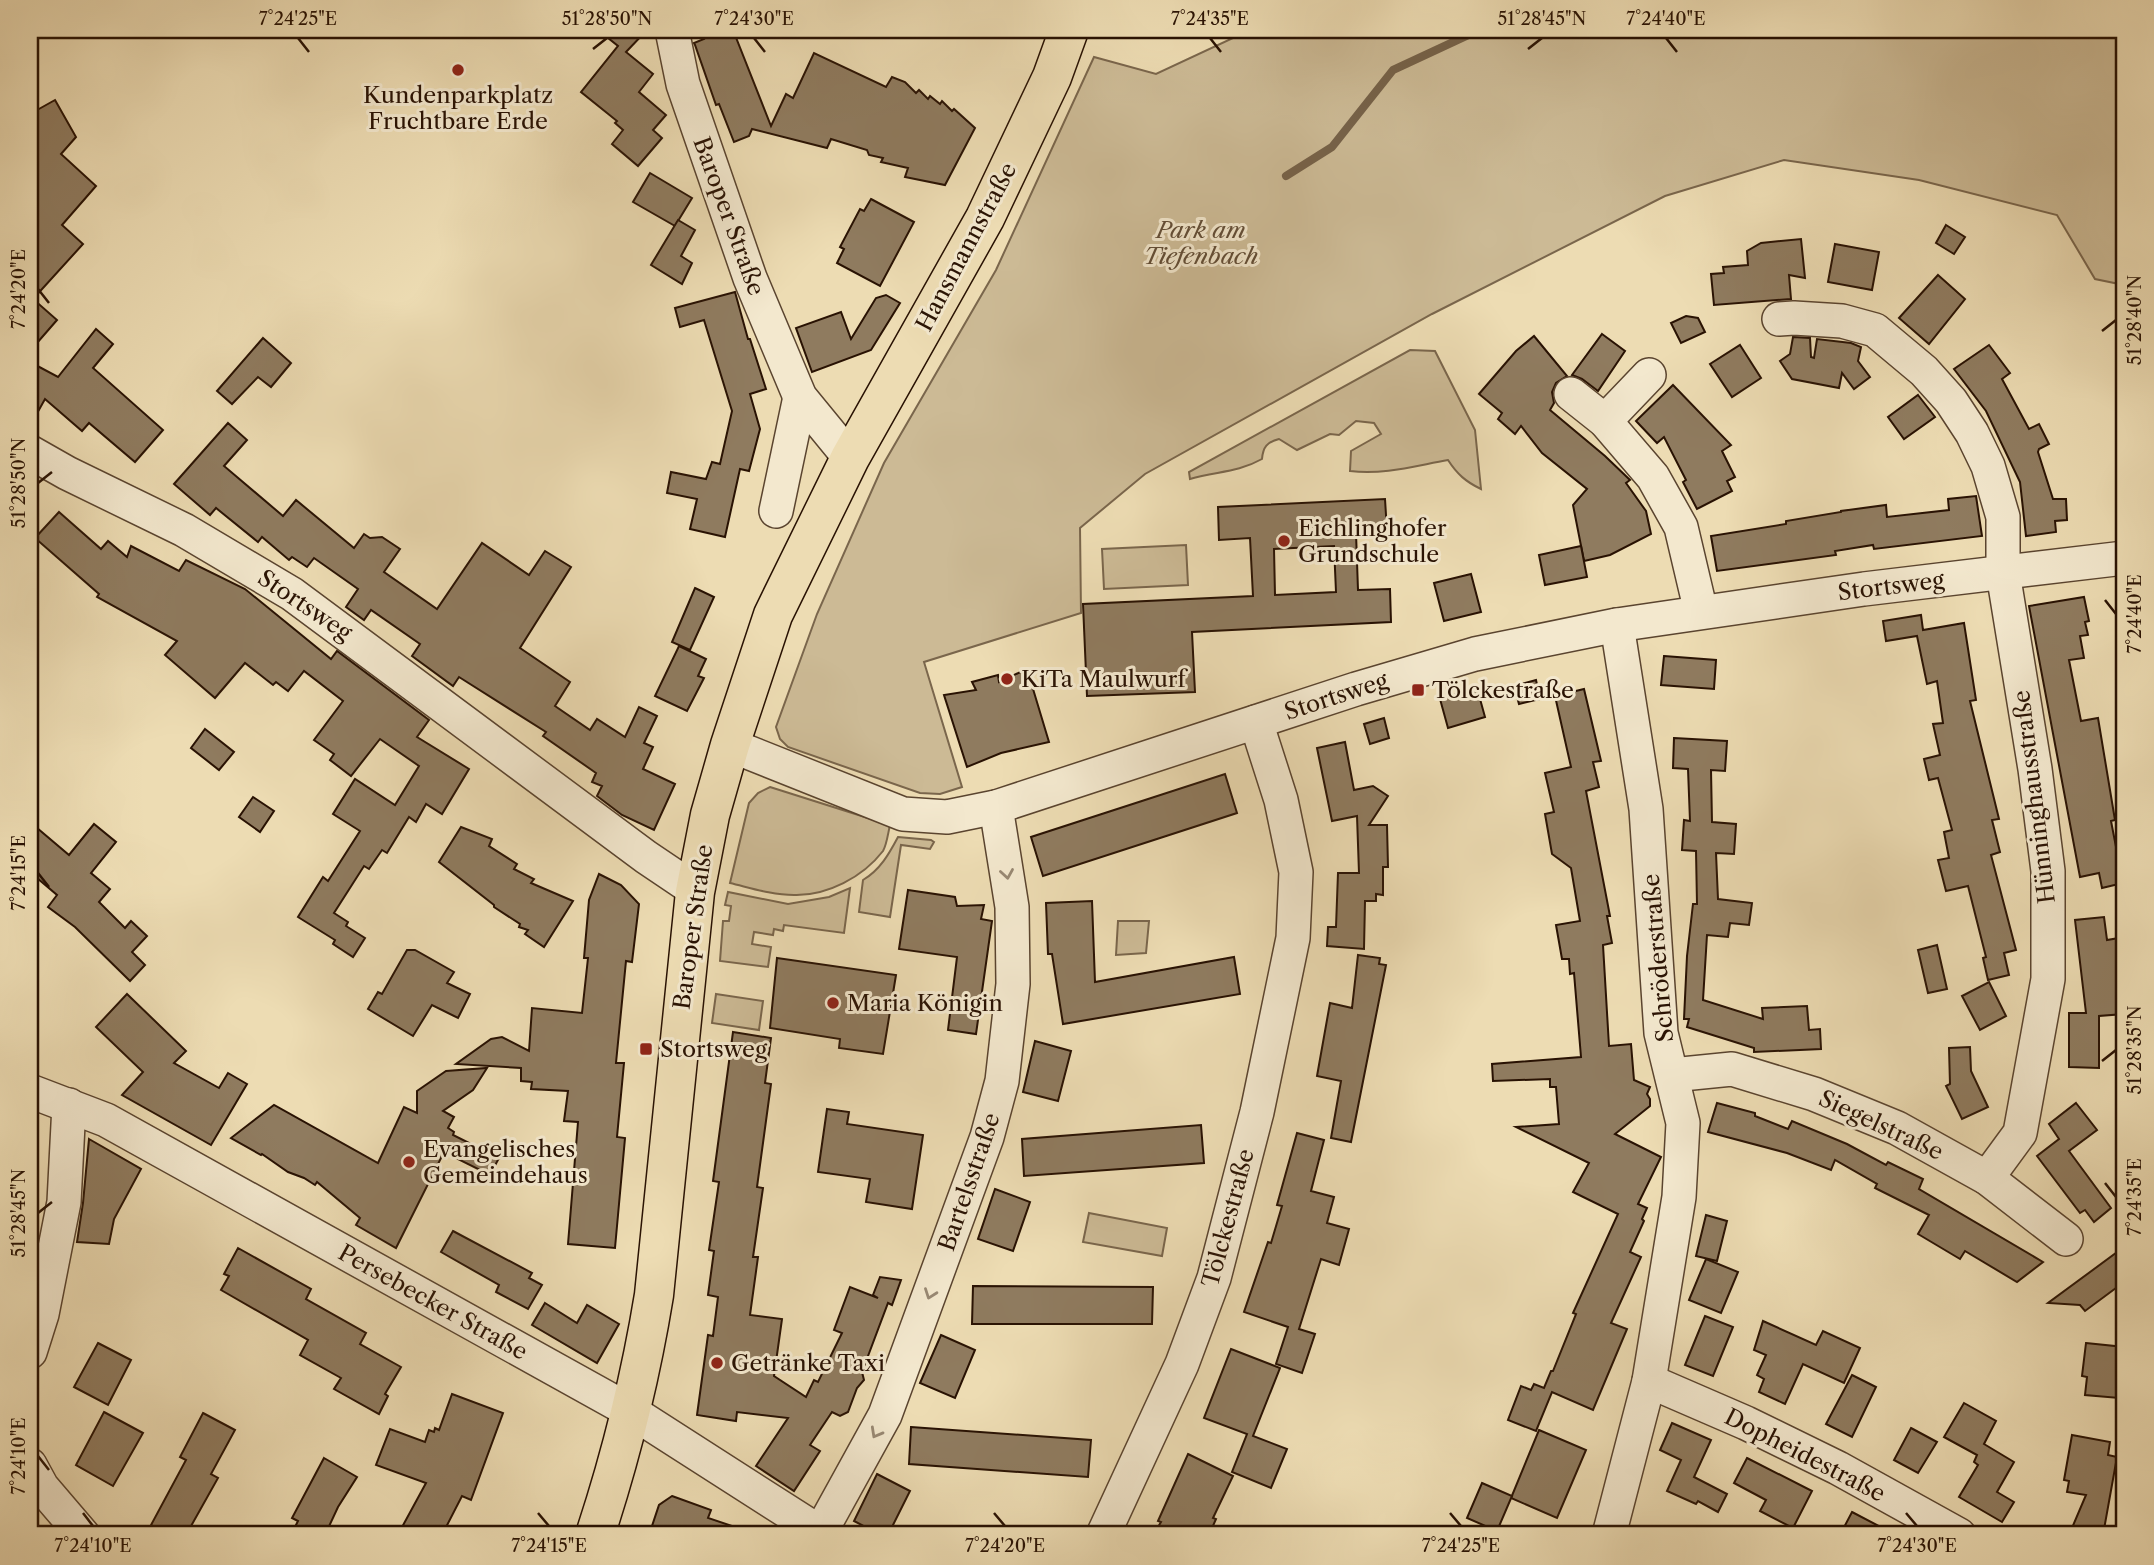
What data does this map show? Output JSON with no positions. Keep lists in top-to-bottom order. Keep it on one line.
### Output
{"streets":{"main road":["Baroper Straße","Hansmannstraße"],"street":["Stortsweg","Hünninghausstraße","Schröderstraße","Siegelstraße","Bartelsstraße","Tölckestraße","Persebecker Straße","Dopheidestraße"]},"crossings":[["Baroper Straße","Hansmannstraße"],["Baroper Straße","Stortsweg"],["Baroper Straße","Persebecker Straße"],["Stortsweg","Hünninghausstraße"],["Stortsweg","Schröderstraße"],["Stortsweg","Bartelsstraße"],["Stortsweg","Tölckestraße"],["Hünninghausstraße","Siegelstraße"],["Schröderstraße","Siegelstraße"],["Schröderstraße","Dopheidestraße"],["Bartelsstraße","Persebecker Straße"]],"one_way":["Bartelsstraße"],"parks":["Park am Tiefenbach"],"places":{"other":["Kundenparkplatz Fruchtbare Erde","Eichlinghofer Grundschule","KiTa Maulwurf","Maria Königin","Evangelisches Gemeindehaus","Getränke Taxi"],"transit":["Tölckestraße","Stortsweg"]},"coordinates":["7°24'25\"E","51°28'50\"N","7°24'30\"E","7°24'35\"E","51°28'45\"N","7°24'40\"E","7°24'20\"E","51°28'40\"N","7°24'15\"E","51°28'35\"N","7°24'10\"E"]}
